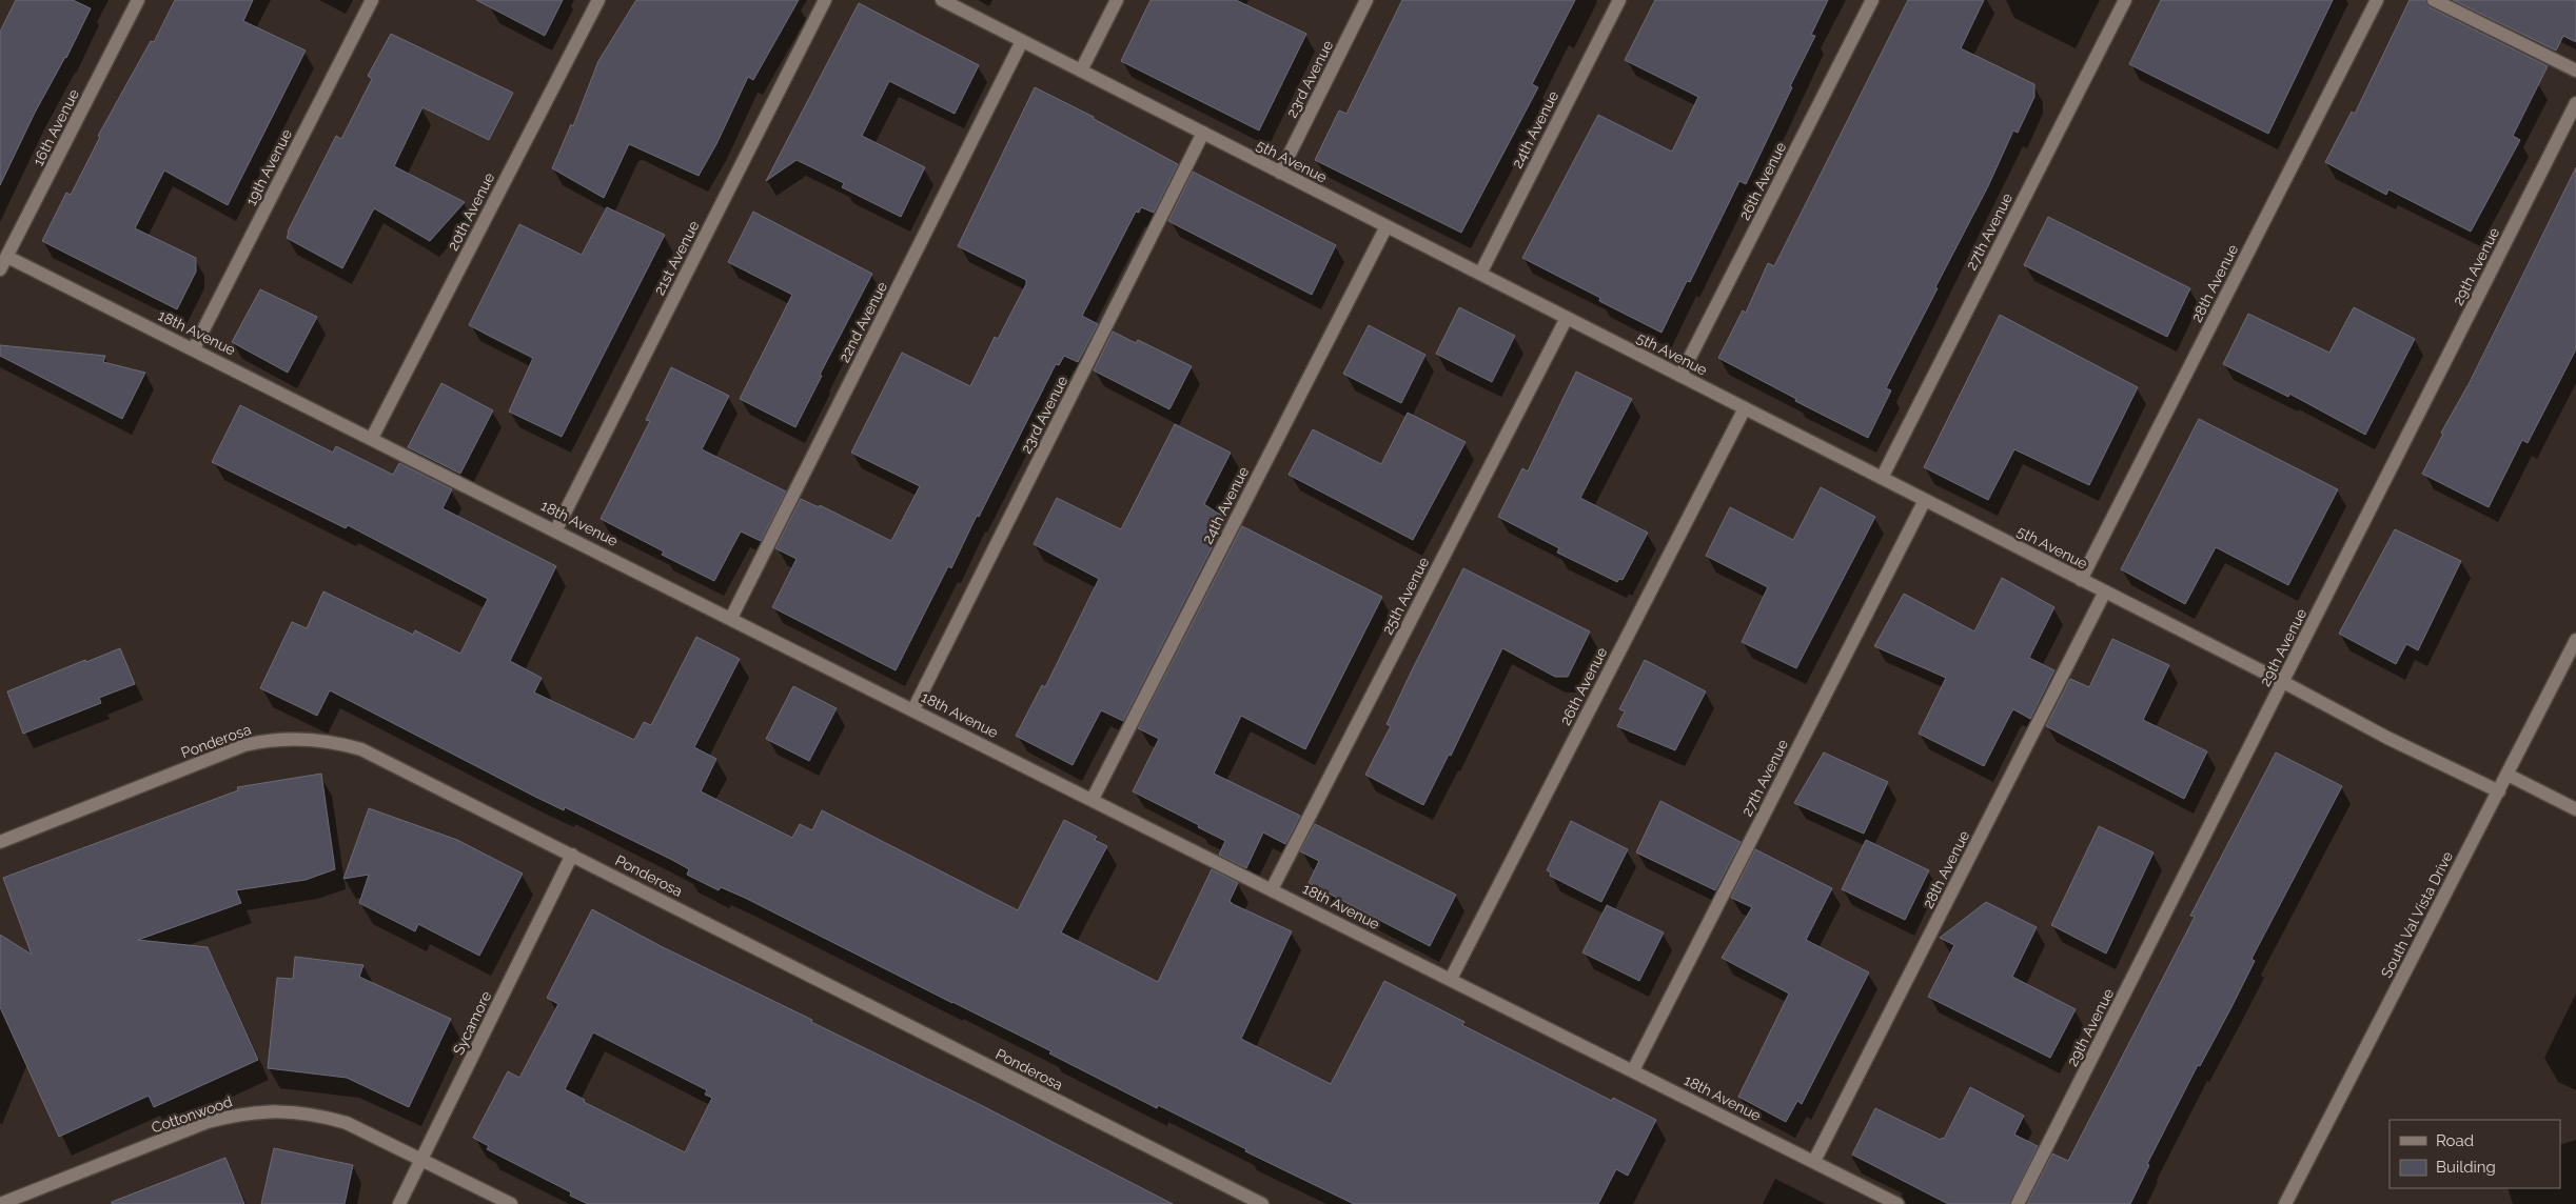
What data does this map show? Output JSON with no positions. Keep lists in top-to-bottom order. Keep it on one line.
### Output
{"streets":{"main road":["23rd Avenue","16th Avenue","24th Avenue","5th Avenue","19th Avenue","26th Avenue","20th Avenue","27th Avenue","21st Avenue","29th Avenue","28th Avenue","22nd Avenue","18th Avenue","25th Avenue","Ponderosa","South Val Vista Drive","Sycamore","Cottonwood"]},"crossings":[["23rd Avenue","5th Avenue"],["23rd Avenue","18th Avenue"],["16th Avenue","18th Avenue"],["24th Avenue","5th Avenue"],["24th Avenue","18th Avenue"],["5th Avenue","26th Avenue"],["5th Avenue","27th Avenue"],["5th Avenue","29th Avenue"],["5th Avenue","28th Avenue"],["5th Avenue","22nd Avenue"],["5th Avenue","25th Avenue"],["5th Avenue","South Val Vista Drive"],["19th Avenue","18th Avenue"],["26th Avenue","18th Avenue"],["20th Avenue","18th Avenue"],["27th Avenue","18th Avenue"],["21st Avenue","18th Avenue"],["28th Avenue","18th Avenue"],["22nd Avenue","18th Avenue"],["18th Avenue","25th Avenue"],["Ponderosa","Sycamore"],["Sycamore","Cottonwood"]],"legend":["Road","Building"]}
